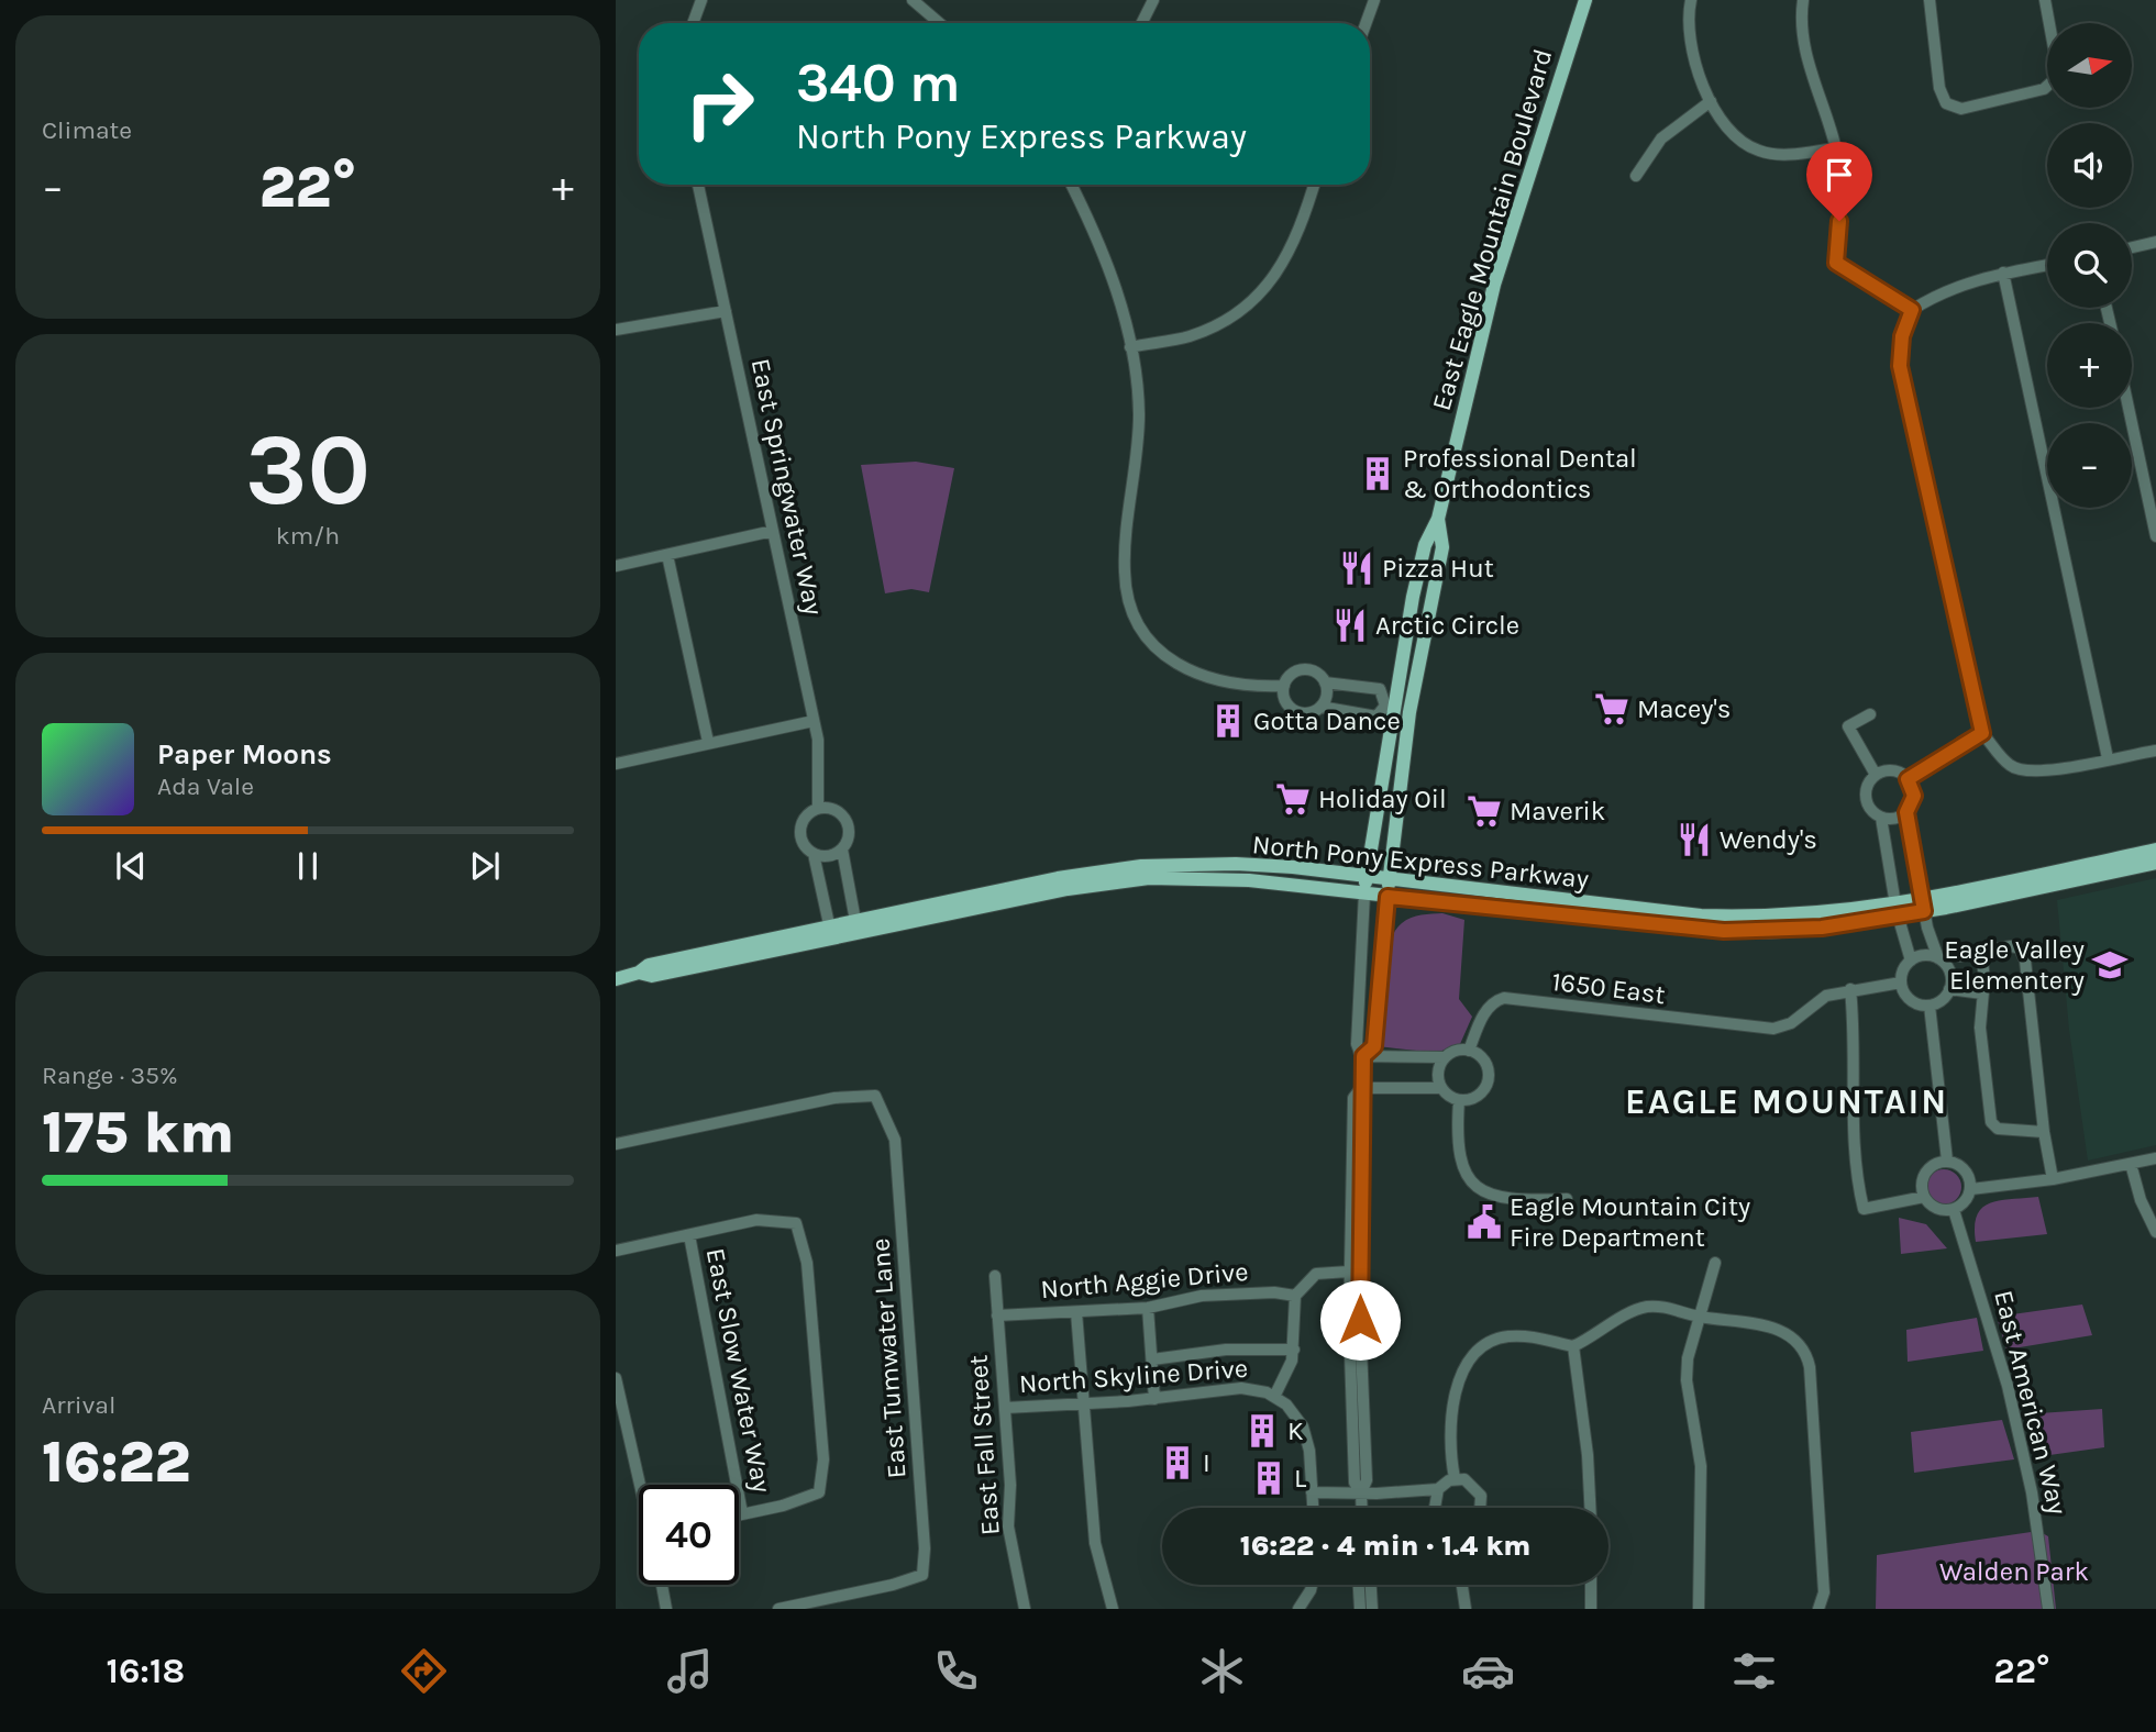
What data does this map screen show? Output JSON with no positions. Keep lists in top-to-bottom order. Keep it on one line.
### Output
{"streets":{"main road":["East Eagle Mountain Boulevard","North Pony Express Parkway"],"street":["East Springwater Way","1650 East","North Aggie Drive","East Tumwater Lane","East Slow Water Way","North Skyline Drive","East American Way","East Fall Street"]},"crossings":[["East Eagle Mountain Boulevard","North Pony Express Parkway"],["North Aggie Drive","East Fall Street"],["North Skyline Drive","East Fall Street"]],"districts":["EAGLE MOUNTAIN"],"parks":["Walden Park"],"places":{"building":["Professional Dental & Orthodontics","Gotta Dance","K","I","L"],"restaurant":["Pizza Hut","Arctic Circle","Wendy's"],"supermarket":["Macey's","Holiday Oil","Maverik"],"school or university":["Eagle Valley Elementery"],"public building":["Eagle Mountain City Fire Department"]},"north":"right","page":{"tile":["Climate",["30","km/h"],["Range · 35%","175 km"],["Arrival","16:22"]],"map_buttons":["+","−"],"turn":["340 m","North Pony Express Parkway"],"heat":["−","22°","+"],"song":["Paper Moons","Ada Vale"],"limit":"40","trip":"16:22 · 4 min · 1.4 km","tabs":["16:18","22°"]}}
